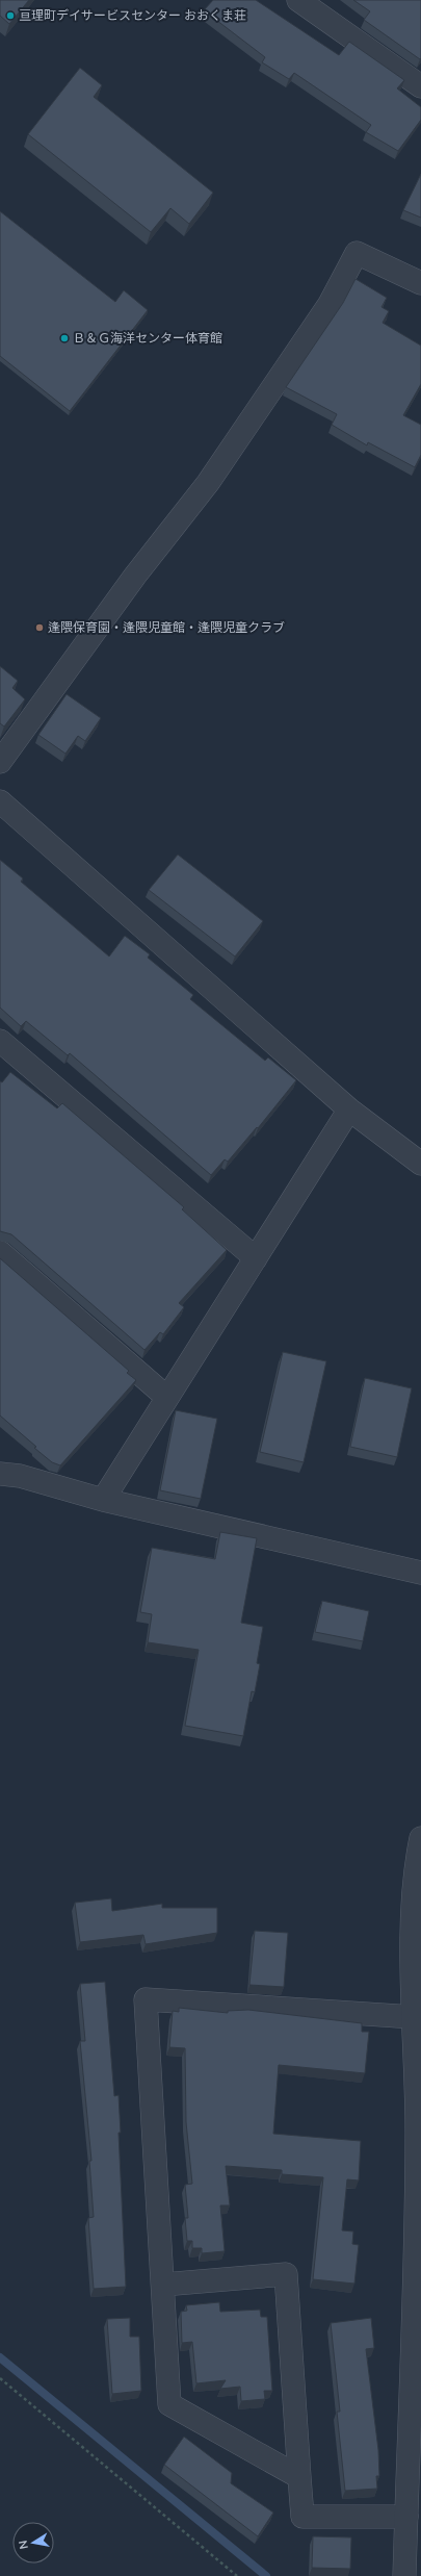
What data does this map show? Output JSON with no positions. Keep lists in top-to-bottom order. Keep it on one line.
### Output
{"places":["亘理町デイサービスセンター おおくま荘","Ｂ＆Ｇ海洋センター体育館","逢隈保育園・逢隈児童館・逢隈児童クラブ"],"north":"left"}
